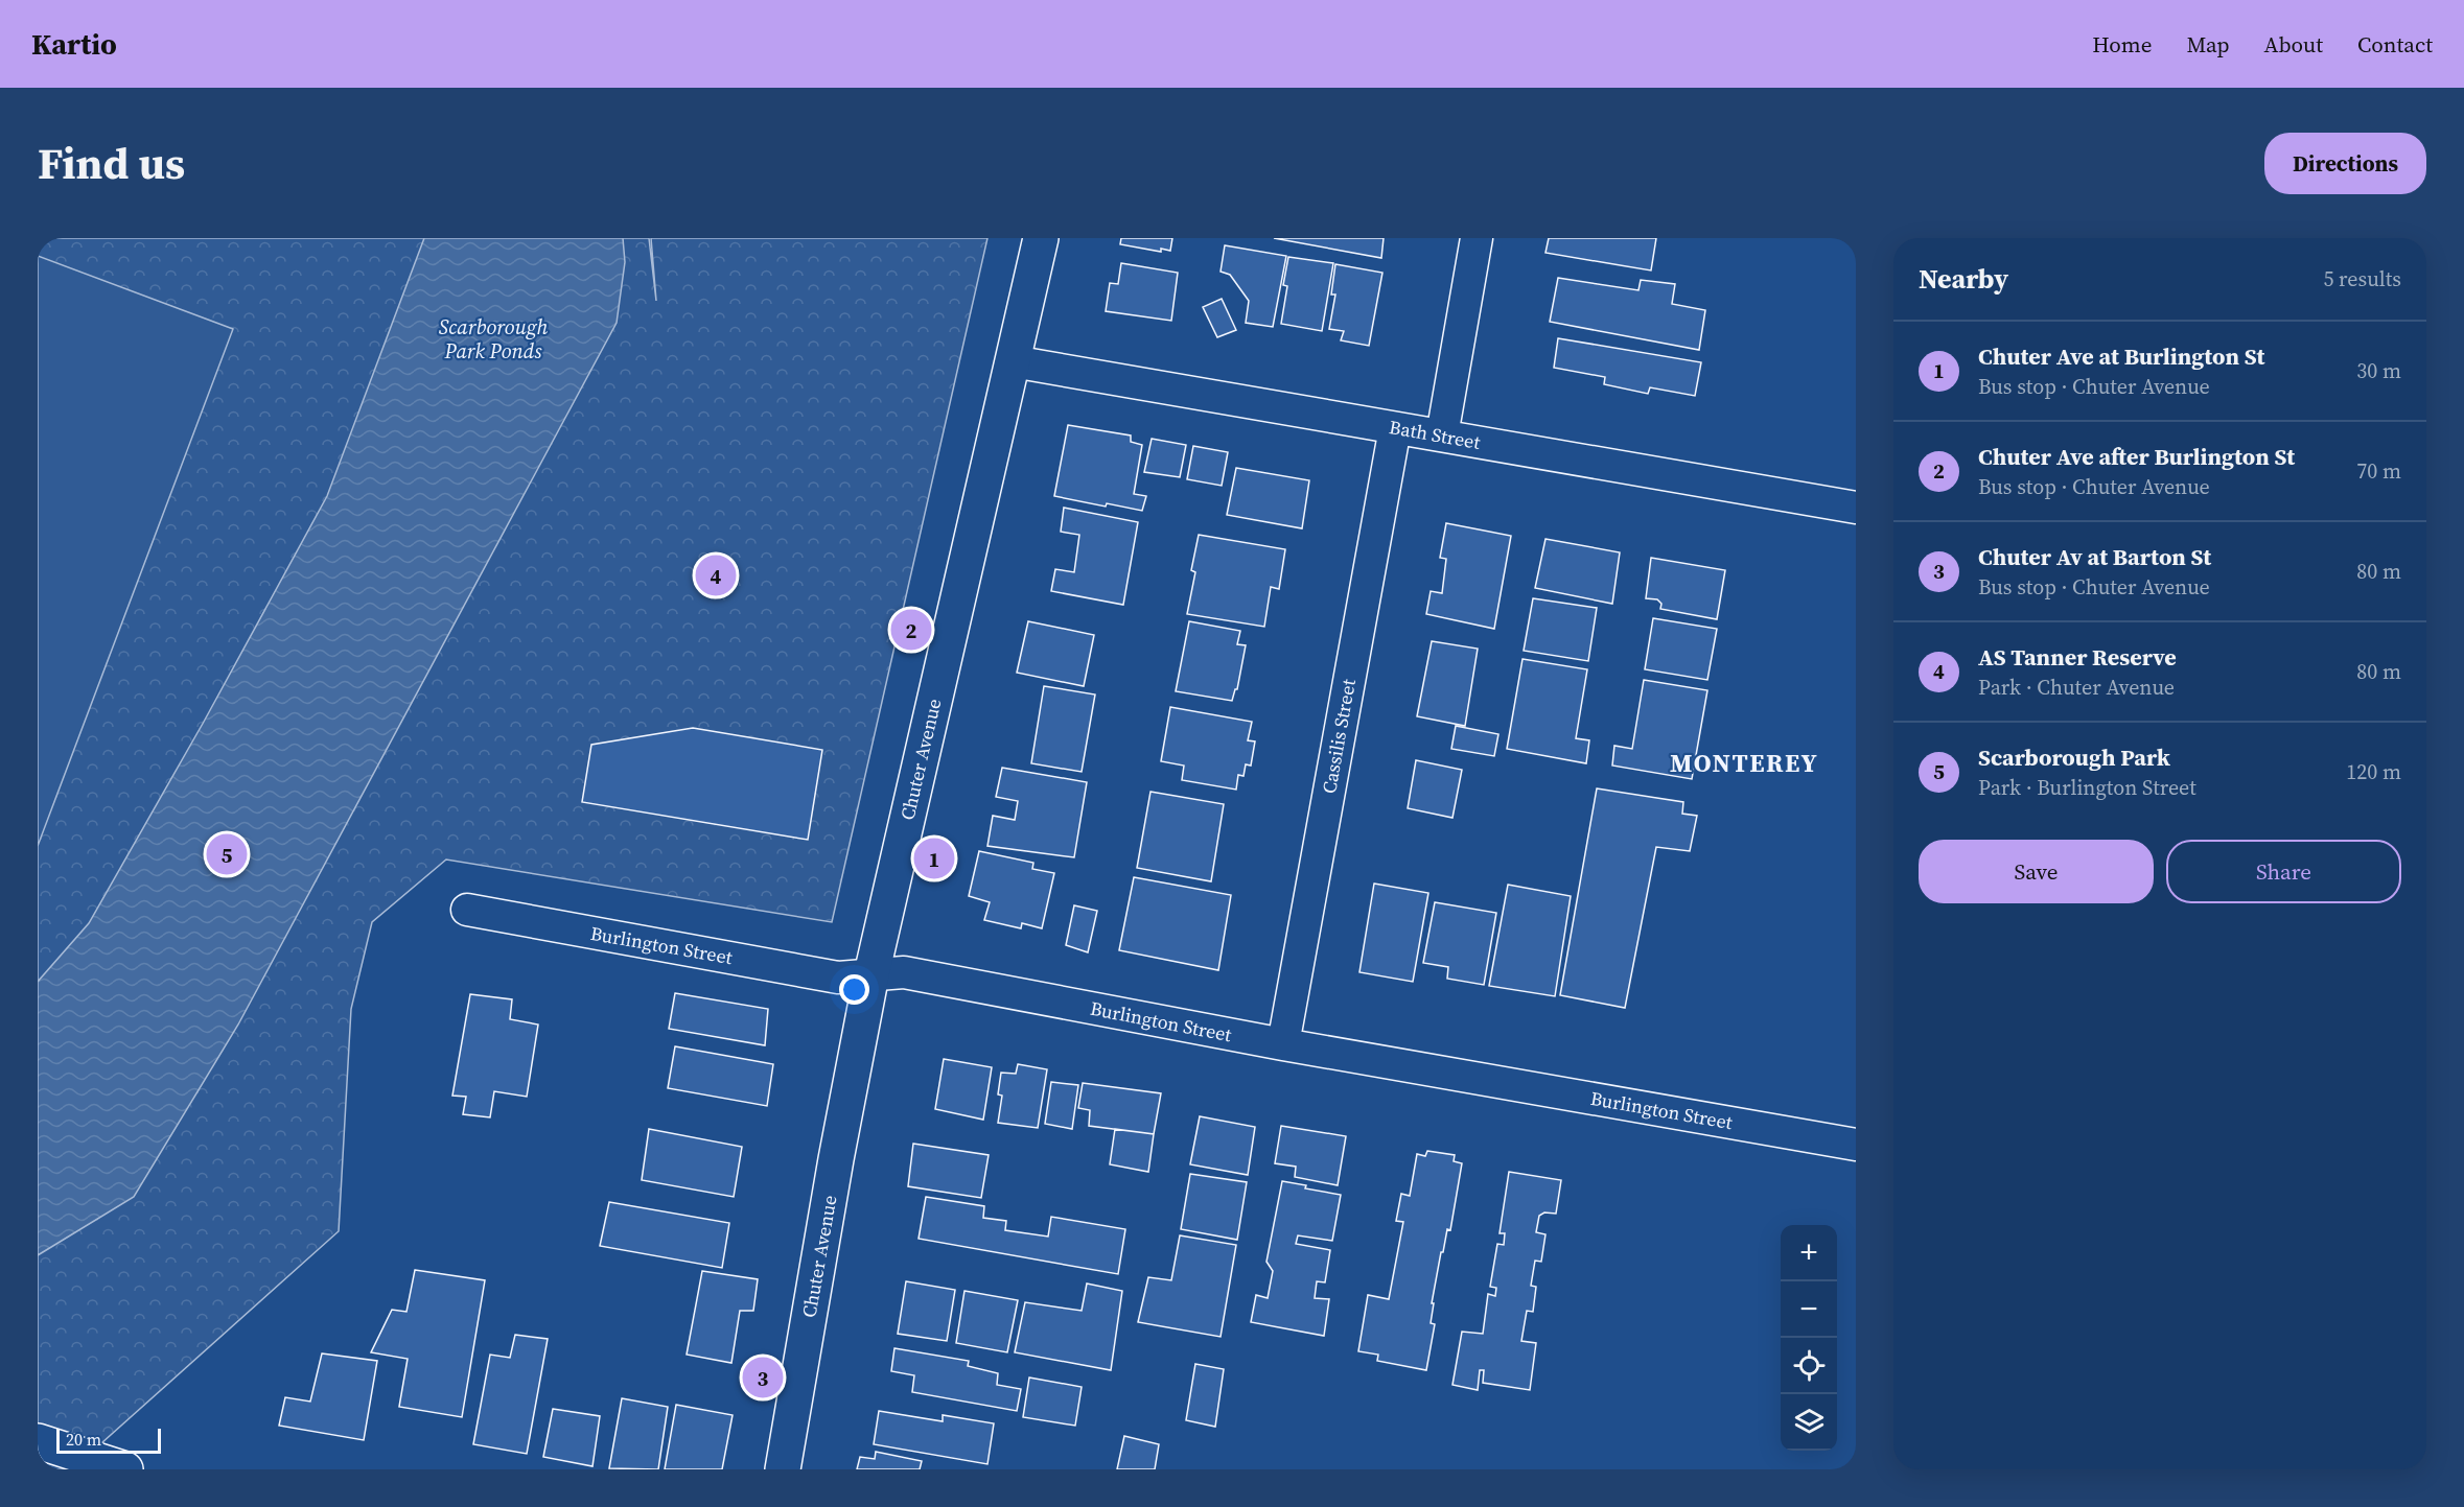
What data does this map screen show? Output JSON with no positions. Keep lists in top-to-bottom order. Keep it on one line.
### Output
{"streets":{"main road":["Chuter Avenue"],"street":["Bath Street","Cassilis Street","Burlington Street"]},"crossings":[["Bath Street","Cassilis Street"],["Bath Street","Chuter Avenue"],["Cassilis Street","Burlington Street"],["Chuter Avenue","Burlington Street"]],"districts":["MONTEREY"],"water":["Scarborough Park Ponds"],"scale_bar":"20 m","page":{"header":"Kartio","nav":["Home","Map","About","Contact"],"title":"Find us","buttons":["Directions",["Save","Share"]],"heading":["Nearby","5 results"],"list":[{"mark":"1","name":"Chuter Ave at Burlington St","note":"Bus stop · Chuter Avenue","value":"30 m"},{"mark":"2","name":"Chuter Ave after Burlington St","note":"Bus stop · Chuter Avenue","value":"70 m"},{"mark":"3","name":"Chuter Av at Barton St","note":"Bus stop · Chuter Avenue","value":"80 m"},{"mark":"4","name":"AS Tanner Reserve","note":"Park · Chuter Avenue","value":"80 m"},{"mark":"5","name":"Scarborough Park","note":"Park · Burlington Street","value":"120 m"}],"pins":["4","2","5","1","3"],"map_buttons":["+","−"],"scale":"20 m"}}
